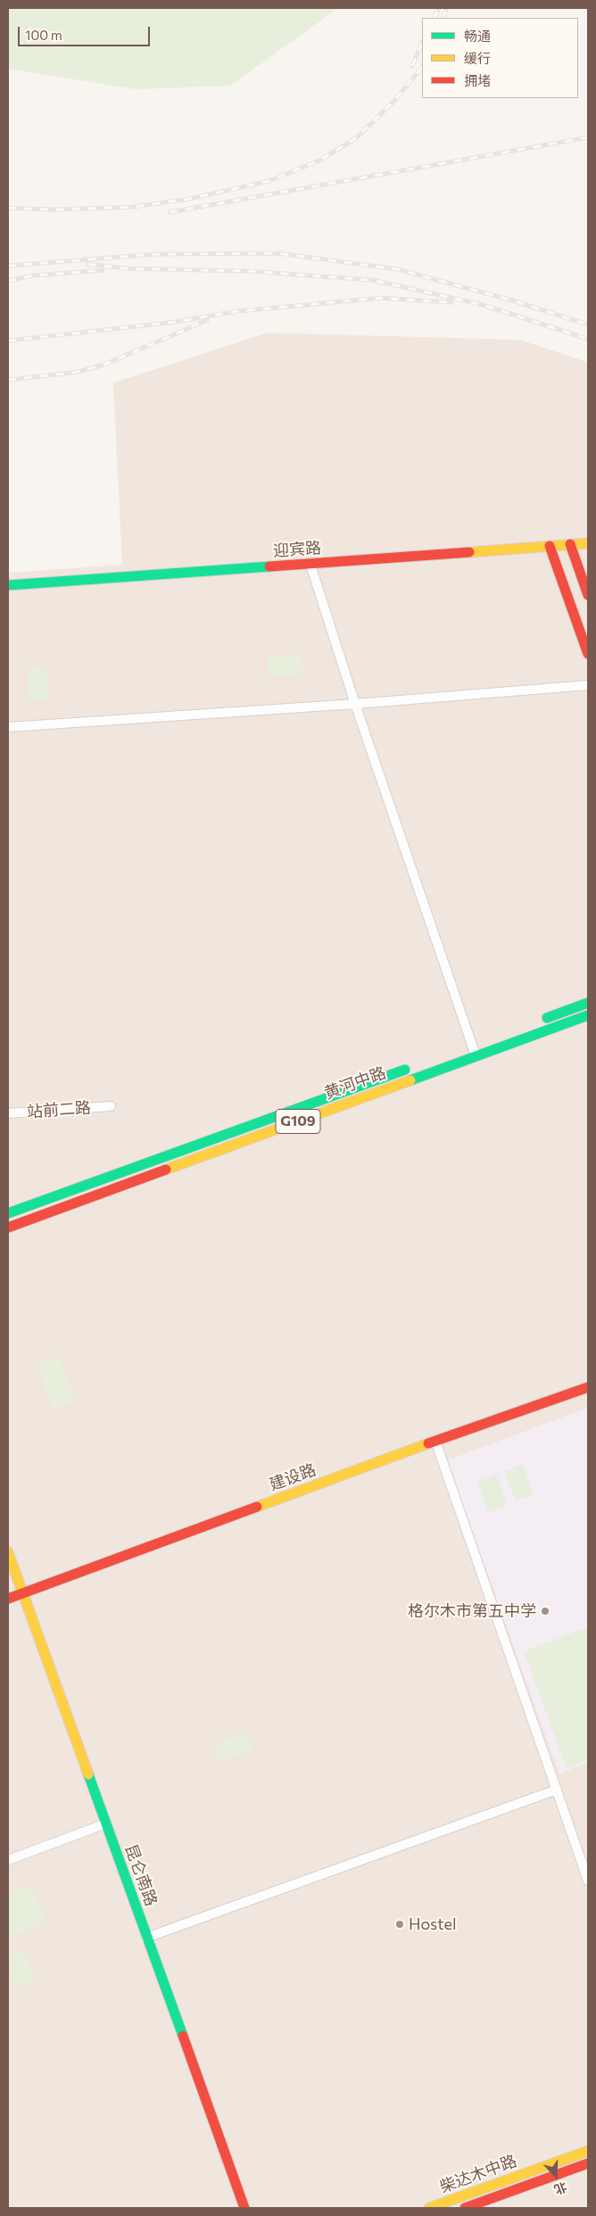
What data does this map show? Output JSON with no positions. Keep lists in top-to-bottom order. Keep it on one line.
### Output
{"streets":{"main road":["迎宾路","黄河中路","G109","建设路","昆仑南路","柴达木中路"],"street":["站前二路"]},"crossings":[["建设路","昆仑南路"]],"places":["格尔木市第五中学","Hostel"],"legend":["畅通","缓行","拥堵"],"scale_bar":"100 m","north":"bottom"}
